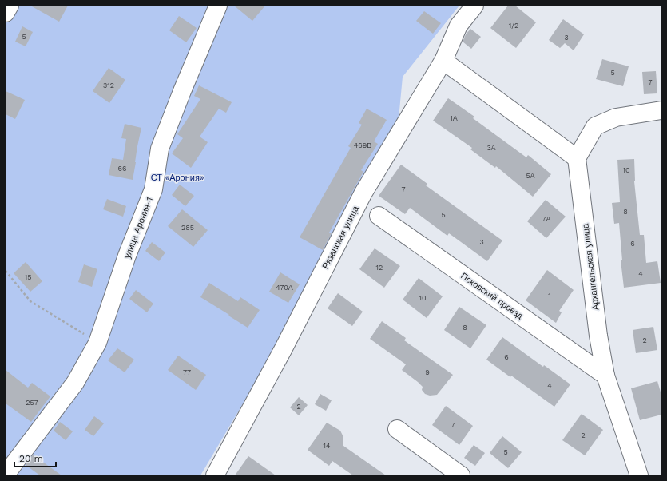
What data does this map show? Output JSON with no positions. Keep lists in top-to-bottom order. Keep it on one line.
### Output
{"streets":{"street":["улица Арония-1","Рязанская улица","Архангельская улица","Псковский проезд"]},"crossings":[["Архангельская улица","Псковский проезд"]],"parks":["СТ «Арония»"],"house_numbers":["1/2","5","3","5","7","312","1А","469В","3А","66","10","5А","7","8","5","7А","285","3","6","12","4","15","470А","1","10","8","2","6","77","9","4","257","2","7","2","14","5"],"scale_bar":"20 m"}
